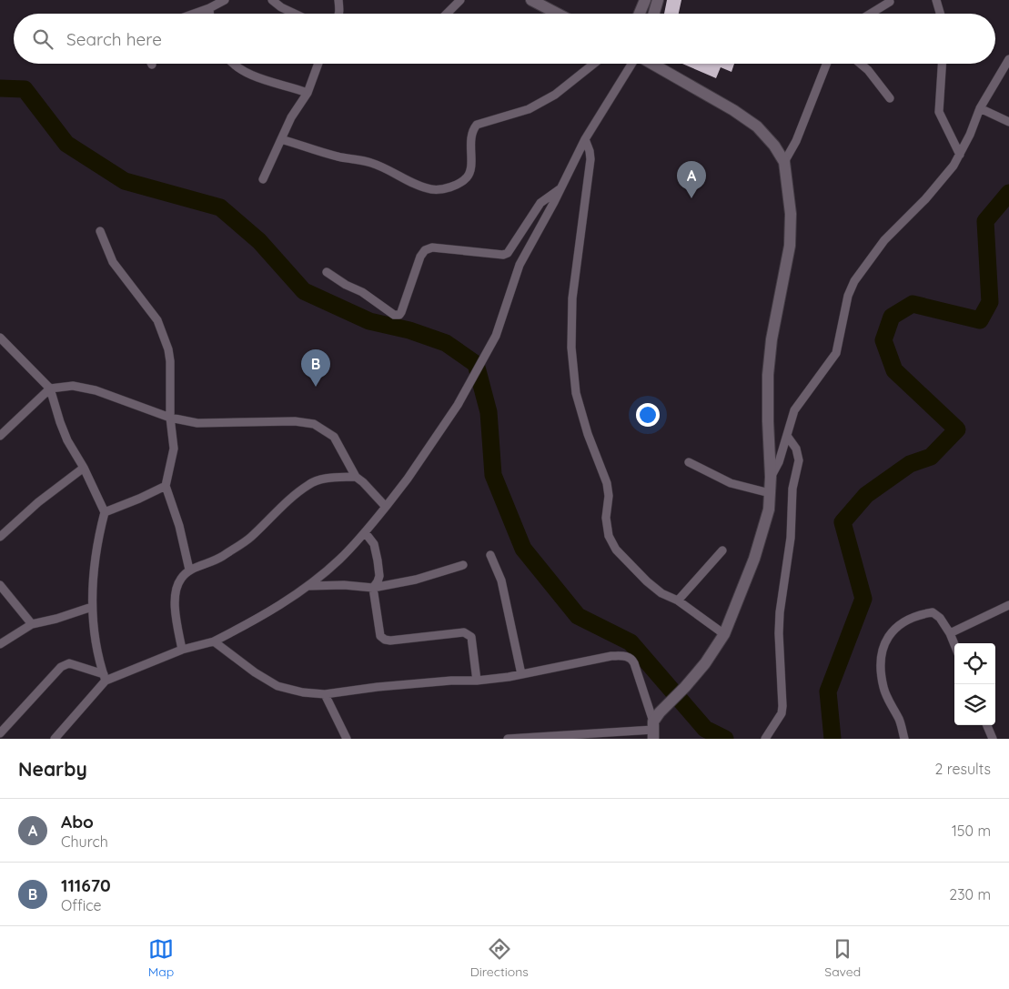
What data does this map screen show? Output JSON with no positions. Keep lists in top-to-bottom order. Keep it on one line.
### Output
{"page":{"search":"Search here","pins":["A","B"],"heading":["Nearby","2 results"],"list":[{"mark":"A","name":"Abo","note":"Church","value":"150 m"},{"mark":"B","name":"111670","note":"Office","value":"230 m"}],"nav":["Map","Directions","Saved"]}}
